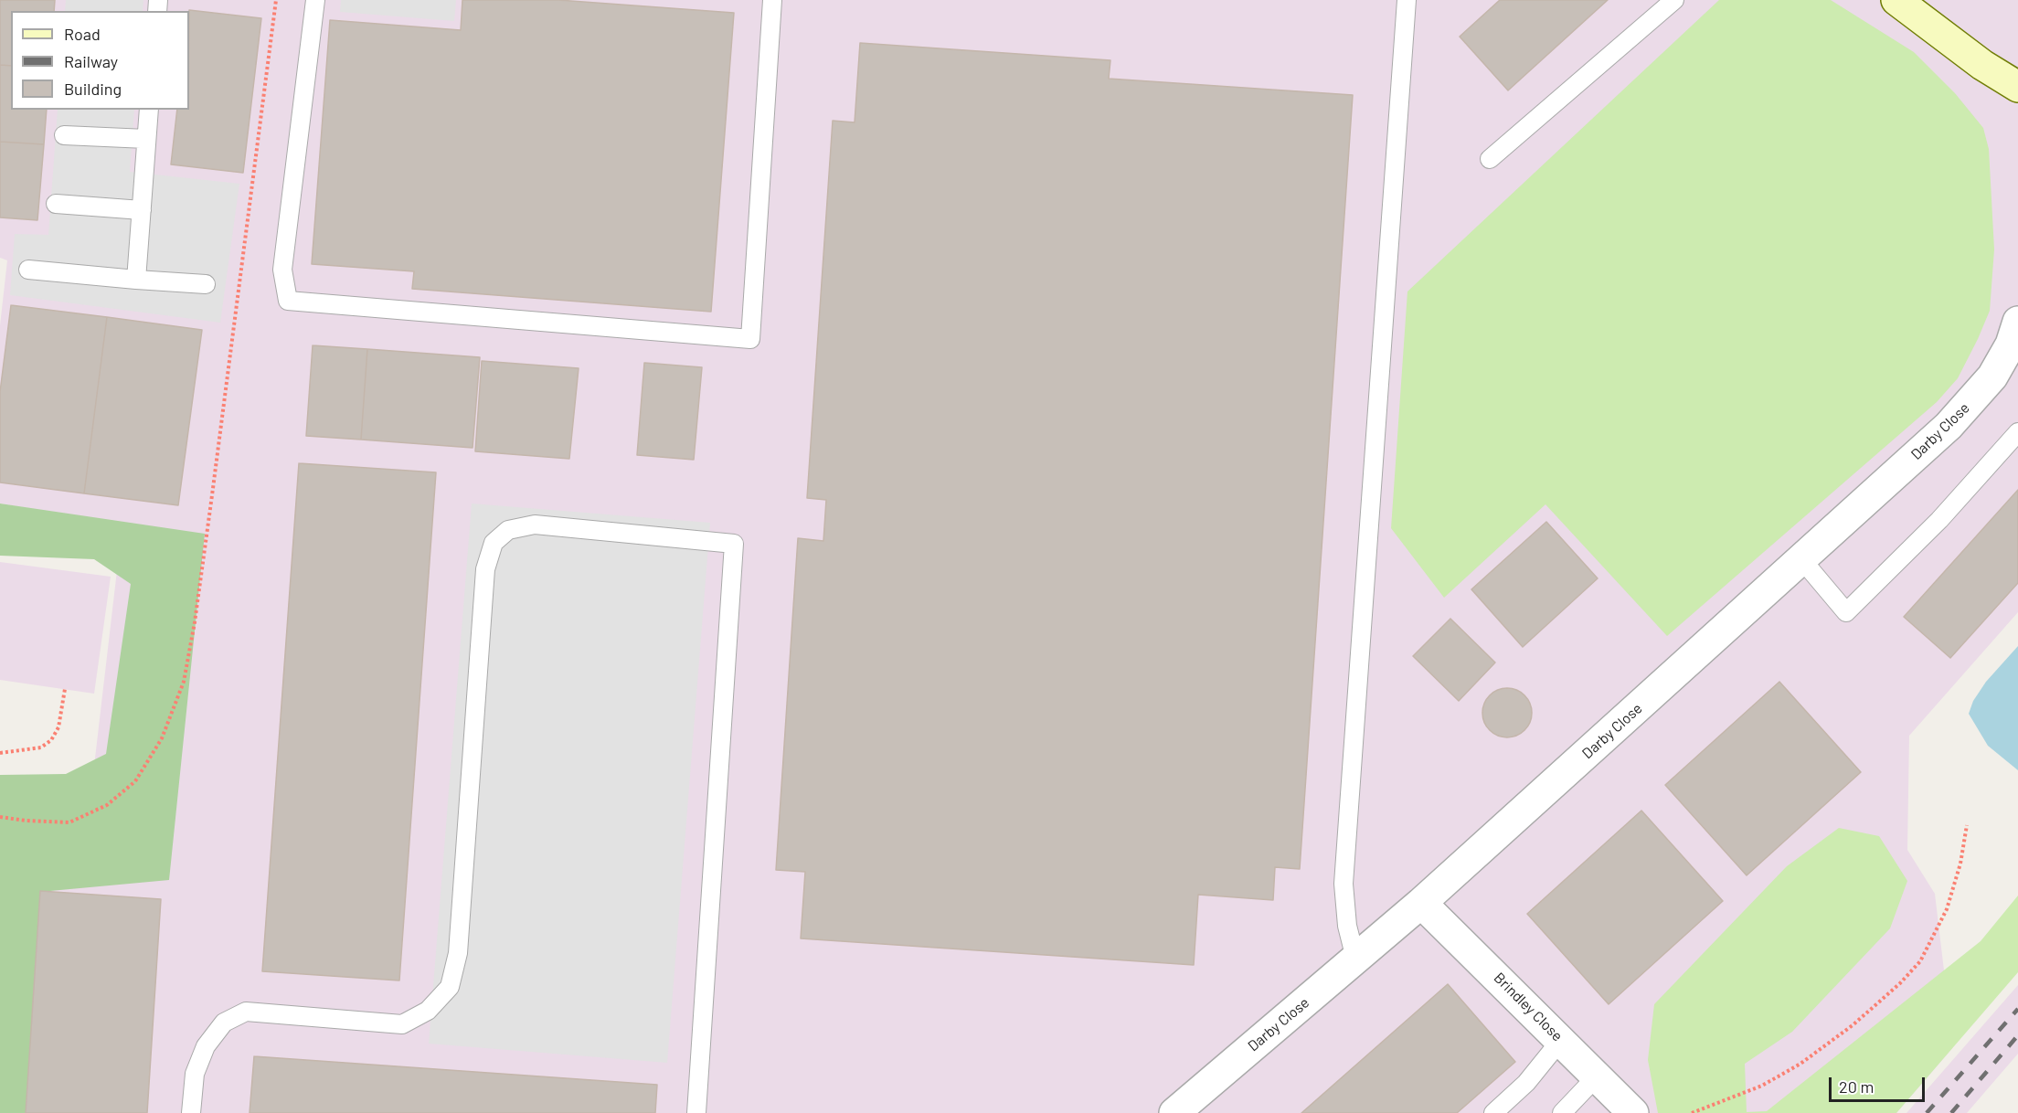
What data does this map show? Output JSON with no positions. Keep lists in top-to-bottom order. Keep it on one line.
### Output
{"streets":{"street":["Darby Close","Brindley Close"]},"crossings":[["Darby Close","Brindley Close"]],"legend":["Road","Railway","Building"],"scale_bar":"20 m"}
